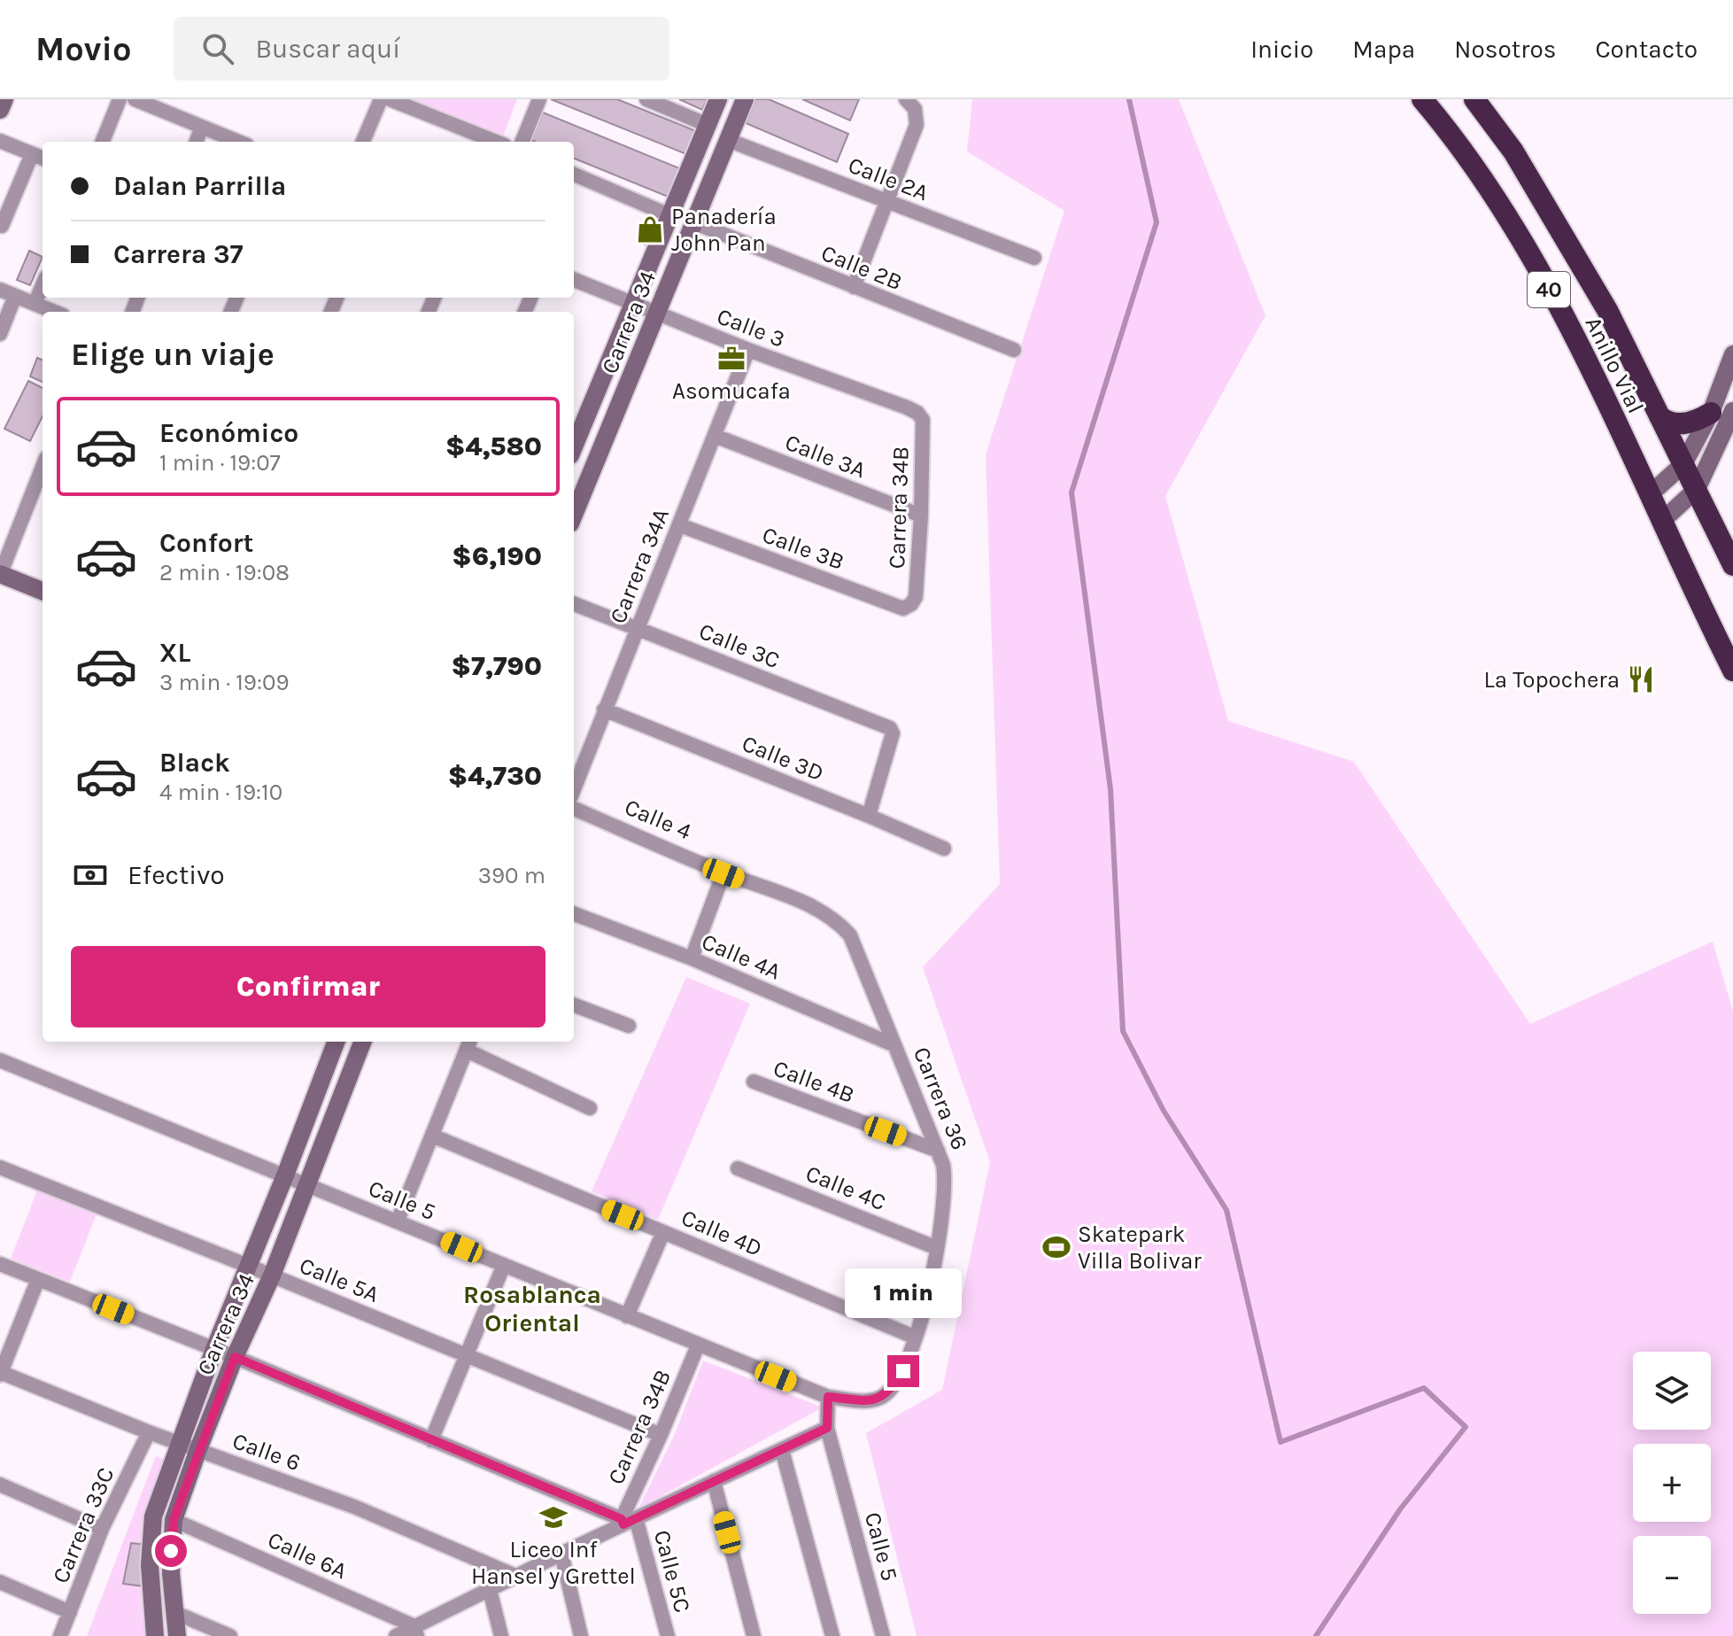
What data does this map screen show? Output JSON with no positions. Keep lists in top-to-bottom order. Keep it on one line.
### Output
{"streets":{"highway":["40","Anillo Vial"],"street":["Calle 2A","Calle 2B","Carrera 34","Calle 3","Calle 3A","Carrera 34B","Calle 3B","Carrera 34A","Calle 3C","Calle 3D","Calle 4","Calle 4A","Calle 4B","Carrera 36","Calle 4C","Calle 5","Calle 4D","Calle 5A","Calle 6","Carrera 33C","Calle 6A","Calle 5C"]},"crossings":[["Calle 2A","Carrera 34"],["Calle 2B","Carrera 34"],["Carrera 34","Calle 3"],["Carrera 34","Calle 5"],["Carrera 34","Calle 5A"],["Carrera 34","Calle 6"],["Carrera 34","Calle 6A"],["Calle 3","Carrera 34B"],["Calle 3","Carrera 34A"],["Calle 3A","Carrera 34B"],["Calle 3A","Carrera 34A"],["Carrera 34B","Calle 3B"],["Carrera 34B","Calle 5"],["Carrera 34B","Calle 5A"],["Carrera 34B","Calle 5C"],["Calle 3B","Carrera 34A"],["Carrera 34A","Calle 3C"],["Carrera 34A","Calle 3D"],["Calle 3C","Calle 3D"],["Calle 4","Carrera 36"],["Calle 4A","Carrera 36"],["Calle 4B","Carrera 36"],["Carrera 36","Calle 4C"],["Carrera 36","Calle 5"],["Carrera 36","Calle 4D"],["Calle 6","Carrera 33C"]],"districts":["Rosablanca Oriental"],"places":{"shop":["Panadería John Pan"],"office":["Asomucafa"],"restaurant":["La Topochera"],"sports":["Skatepark Villa Bolivar"],"school or university":["Liceo Inf Hansel y Grettel"]},"page":{"header":"Movio","search":"Buscar aquí","nav":["Inicio","Mapa","Nosotros","Contacto"],"banner":["Dalan Parrilla","Carrera 37"],"heading":"Elige un viaje","list":[{"name":"Económico","note":"1 min · 19:07","value":"$4,580"},{"name":"Confort","note":"2 min · 19:08","value":"$6,190"},{"name":"XL","note":"3 min · 19:09","value":"$7,790"},{"name":"Black","note":"4 min · 19:10","value":"$4,730"}],"pay":["Efectivo","390 m"],"buttons":"Confirmar","bubble":"1 min","map_buttons":["+","−"]}}
